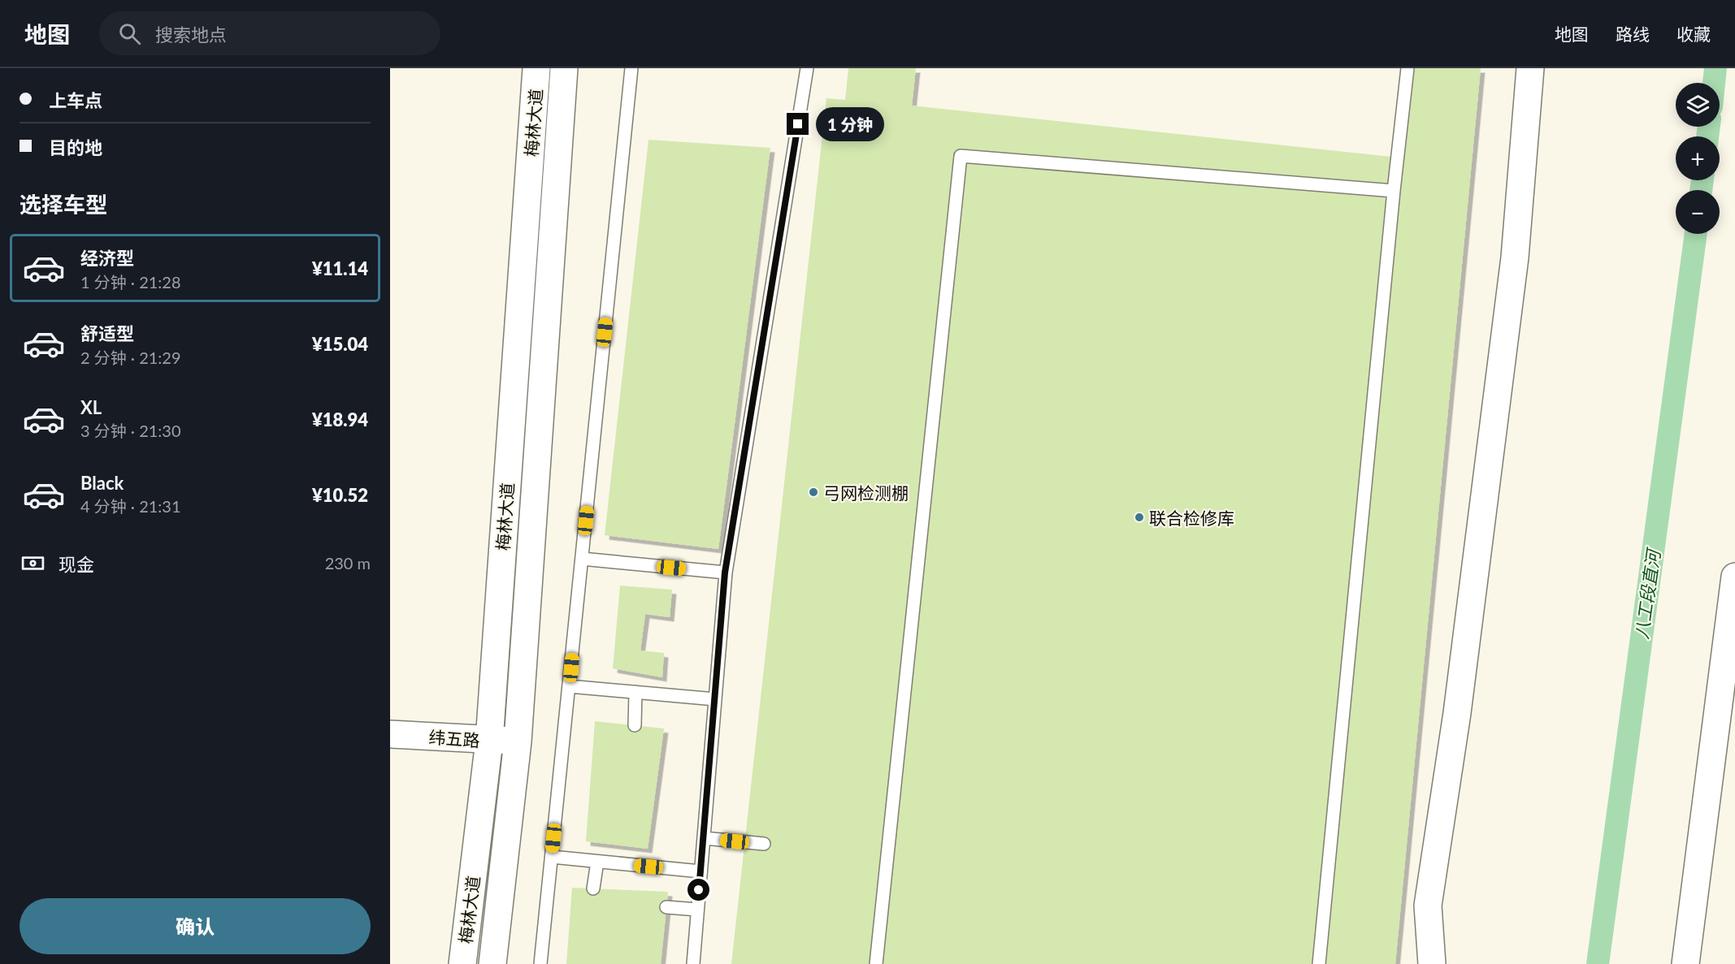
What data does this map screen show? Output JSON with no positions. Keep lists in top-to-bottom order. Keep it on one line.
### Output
{"streets":{"main road":["梅林大道","纬五路"]},"crossings":[["梅林大道","纬五路"]],"water":["八工段直河"],"places":["弓网检测棚","联合检修库"],"page":{"header":"地图","search":"搜索地点","nav":["地图","路线","收藏"],"banner":["上车点","目的地"],"map_buttons":["+","−"],"bubble":"1 分钟","heading":"选择车型","list":[{"name":"经济型","note":"1 分钟 · 21:28","value":"¥11.14"},{"name":"舒适型","note":"2 分钟 · 21:29","value":"¥15.04"},{"name":"XL","note":"3 分钟 · 21:30","value":"¥18.94"},{"name":"Black","note":"4 分钟 · 21:31","value":"¥10.52"}],"pay":["现金","230 m"],"buttons":"确认"}}
